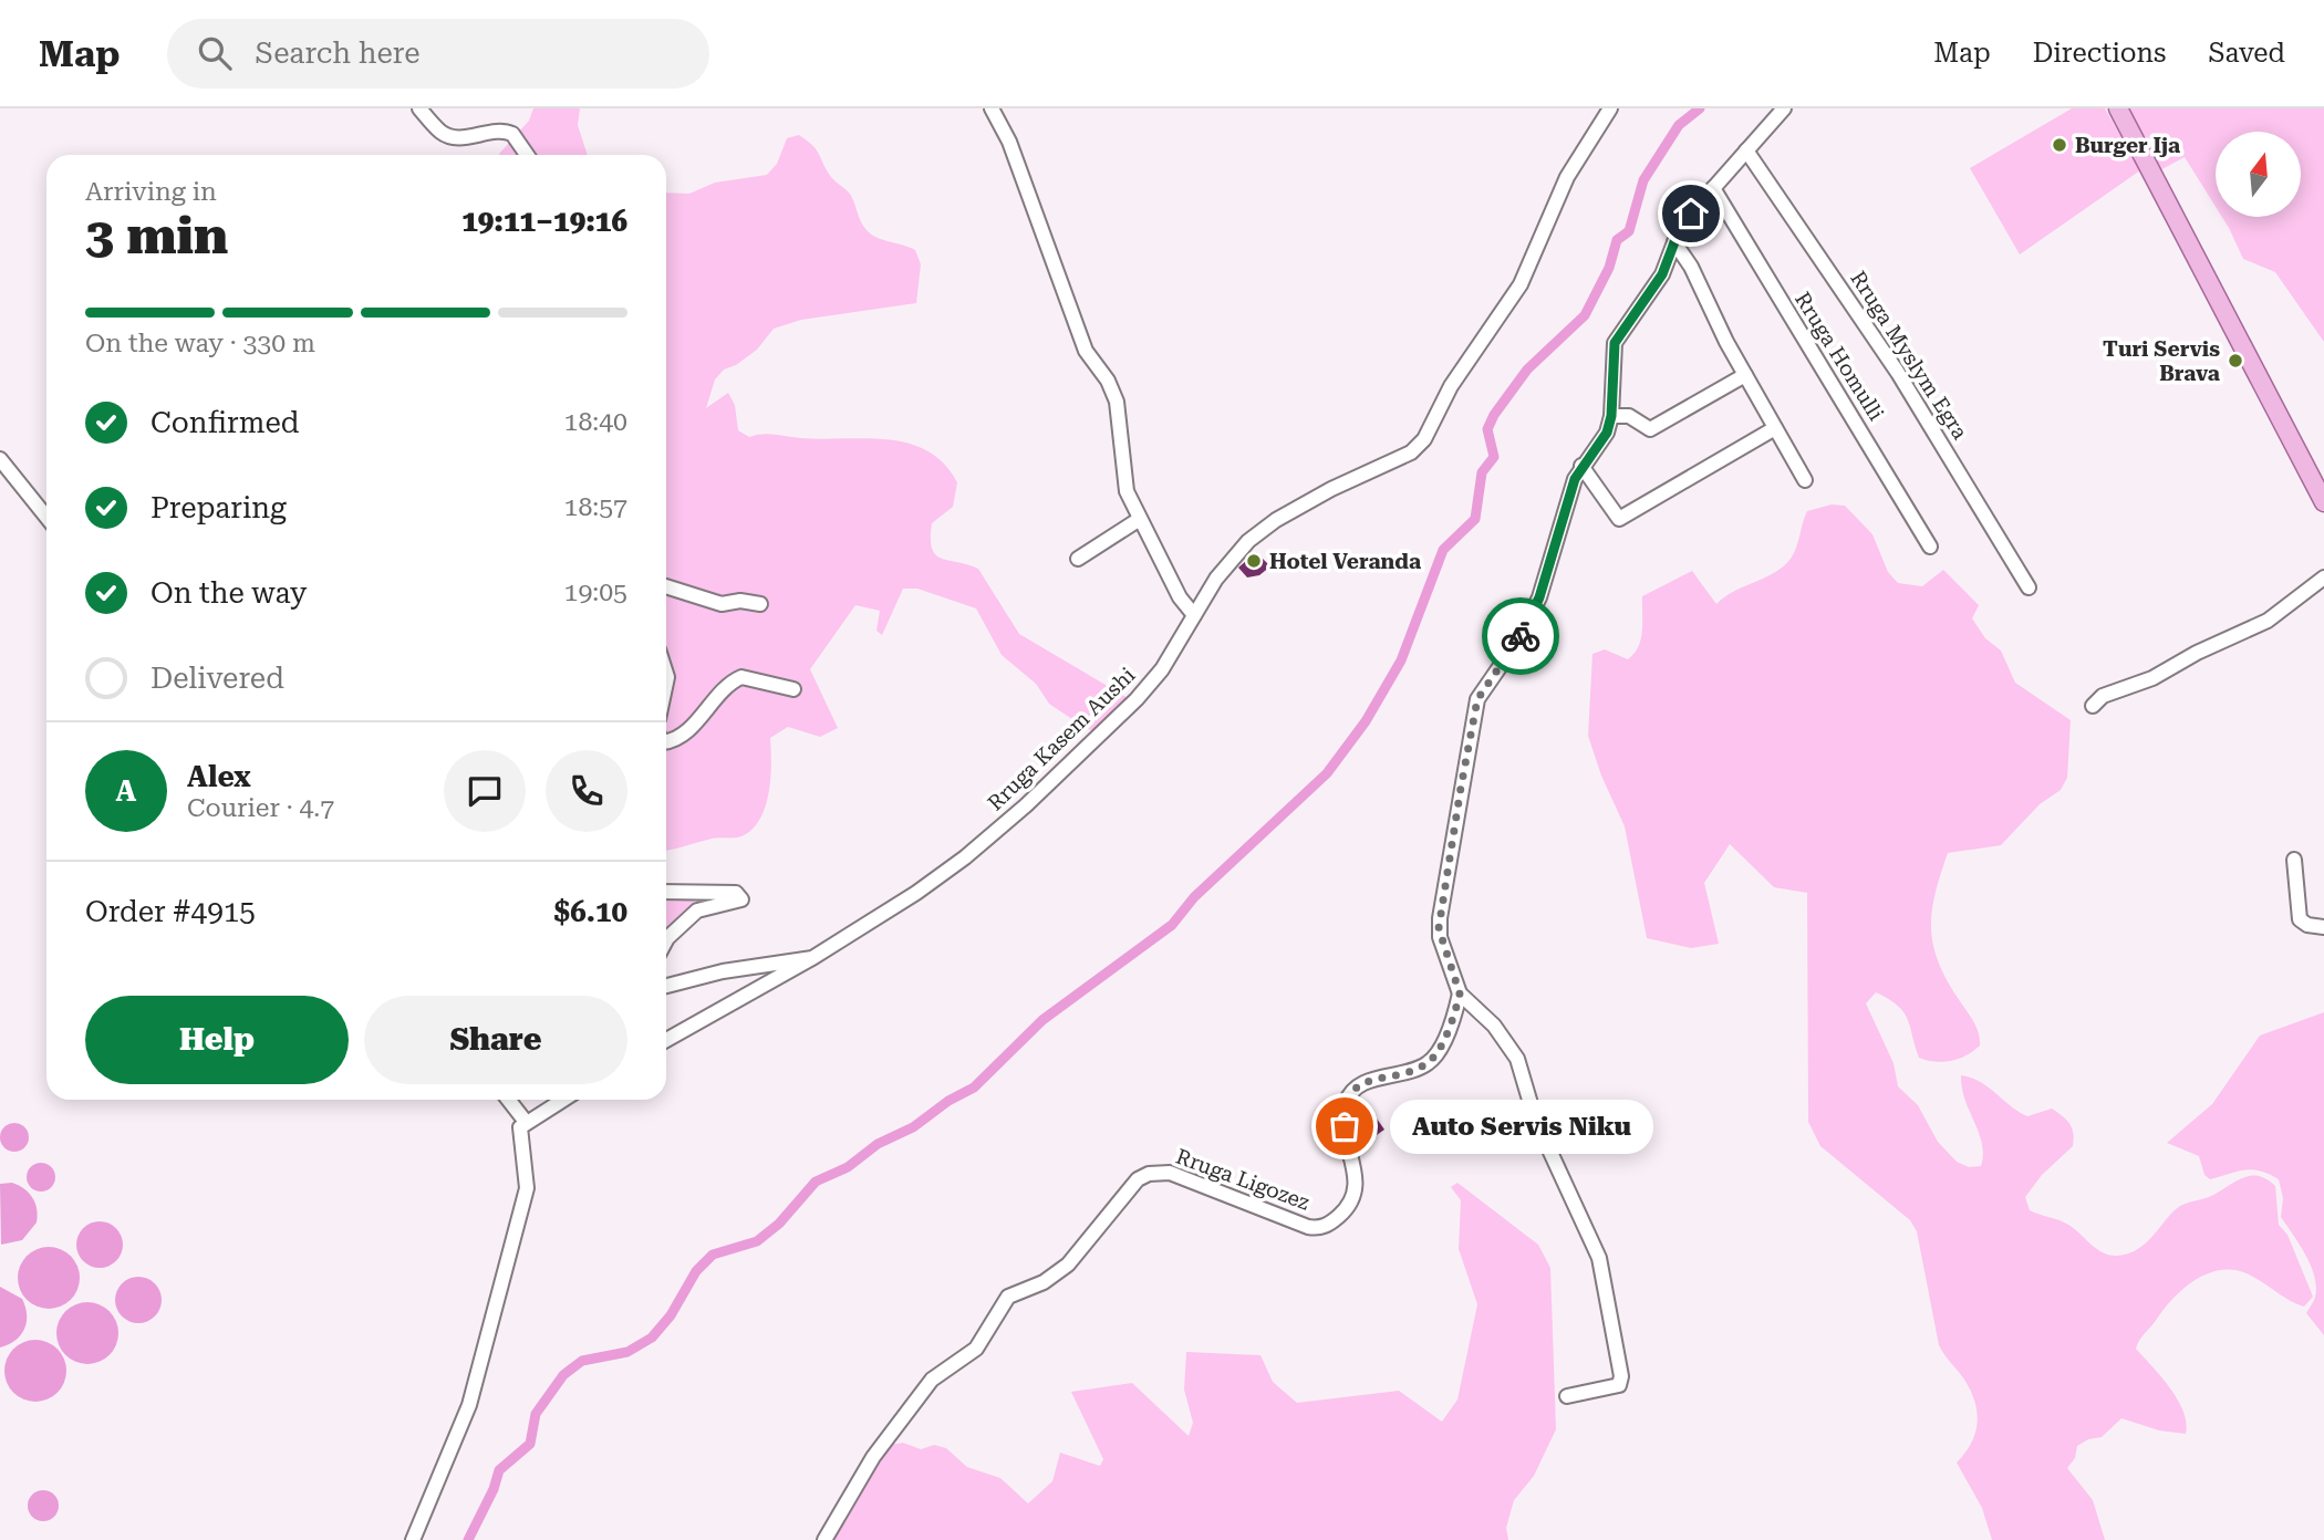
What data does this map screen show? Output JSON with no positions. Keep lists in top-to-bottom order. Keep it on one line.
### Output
{"streets":{"street":["Rruga Myslym Egra","Rruga Homulli","Rruga Kasem Aushi","Rruga Ligozez"]},"places":["Burger Ija","Turi Servis Brava","Hotel Veranda","Auto Servis Niku"],"north":"top","page":{"header":"Map","search":"Search here","nav":["Map","Directions","Saved"],"heading":["3 min","Arriving in","19:11–19:16"],"panel":["Alex","Courier · 4.7","Order #4915","$6.10"],"bar":"On the way · 330 m","list":[["Confirmed","18:40"],["Preparing","18:57"],["On the way","19:05"],"Delivered"],"round":"A","buttons":["Help","Share"],"bubble":"Auto Servis Niku"}}
